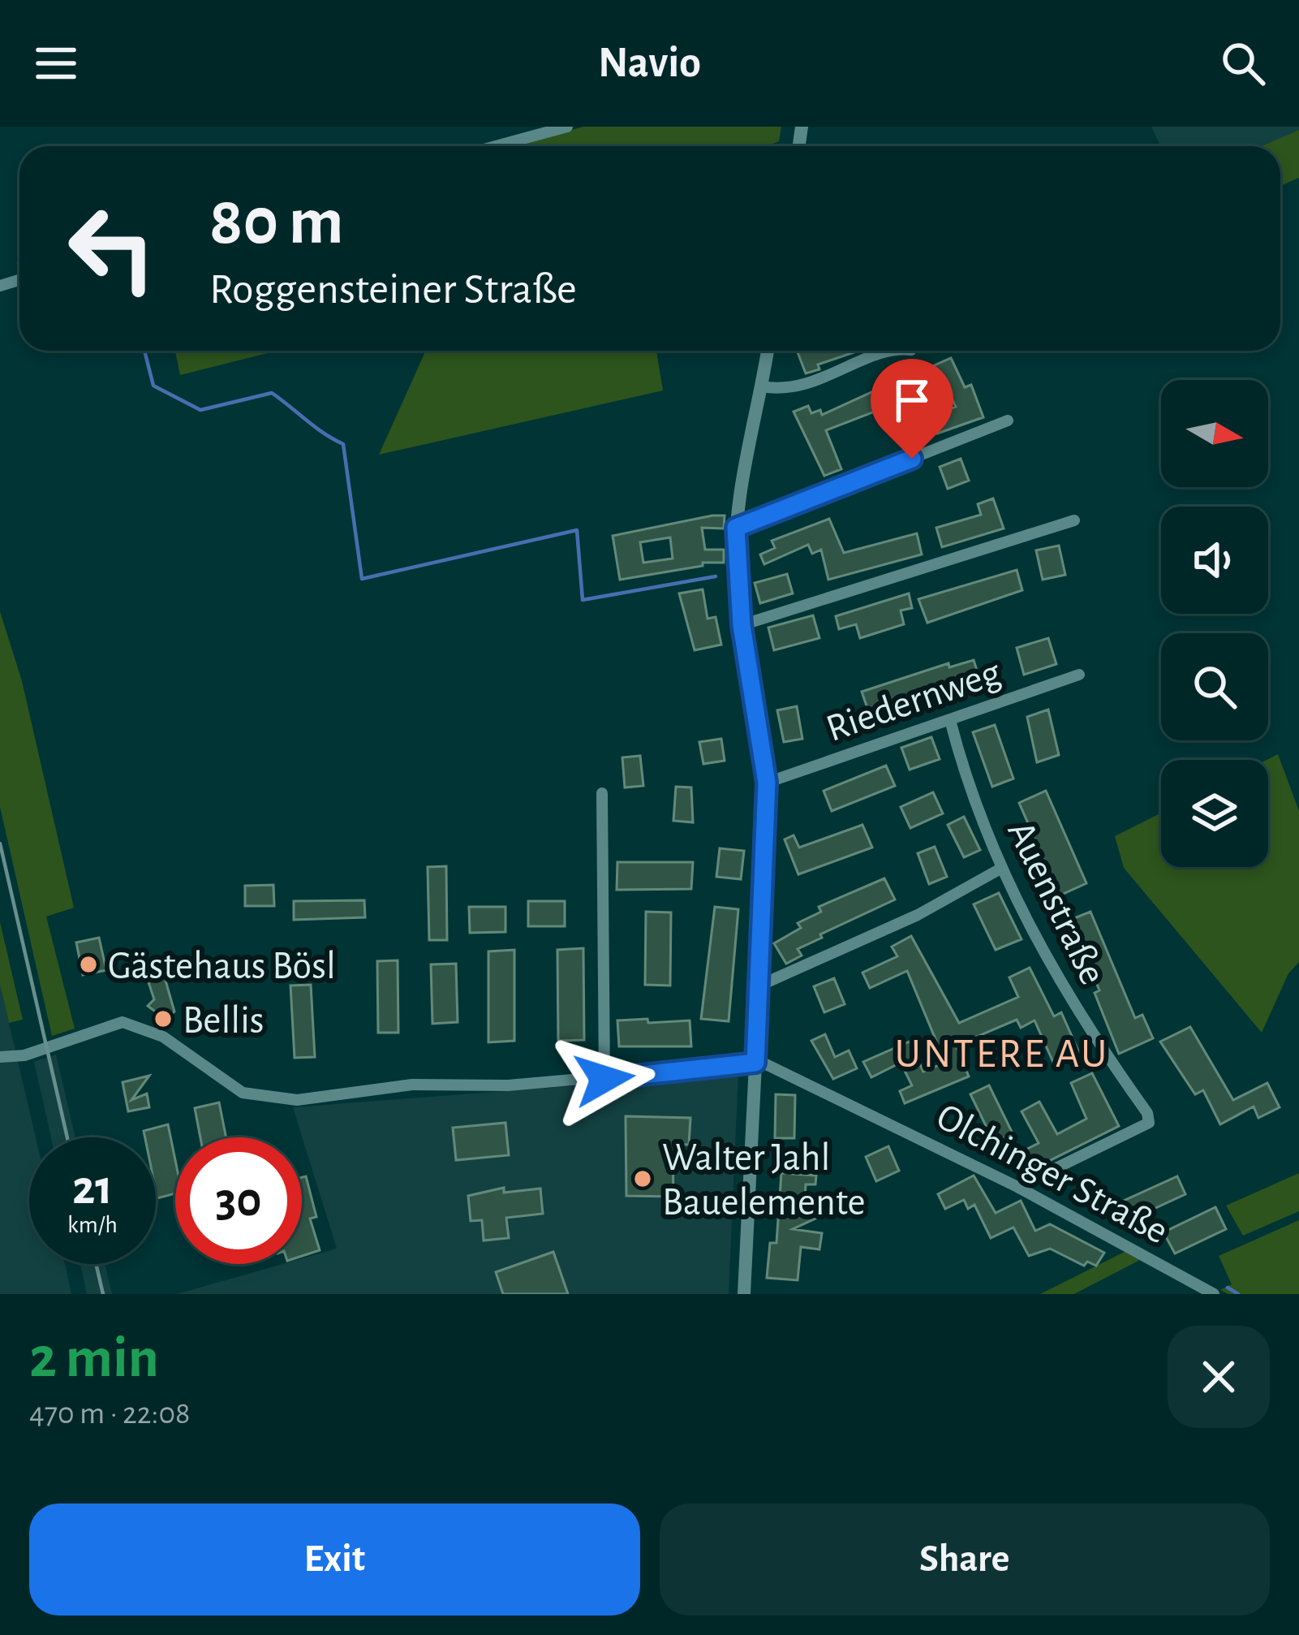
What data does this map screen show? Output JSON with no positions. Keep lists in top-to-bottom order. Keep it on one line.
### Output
{"streets":{"street":["Riedernweg","Auenstraße","Olchinger Straße"]},"crossings":[["Riedernweg","Auenstraße"],["Auenstraße","Olchinger Straße"]],"districts":["UNTERE AU"],"places":["Gästehaus Bösl","Bellis","Walter Jahl Bauelemente"],"north":"right","page":{"header":"Navio","turn":["80 m","Roggensteiner Straße"],"speed":"21 km/h","limit":"30","heading":["2 min","470 m · 22:08"],"buttons":["Exit","Share"]}}
